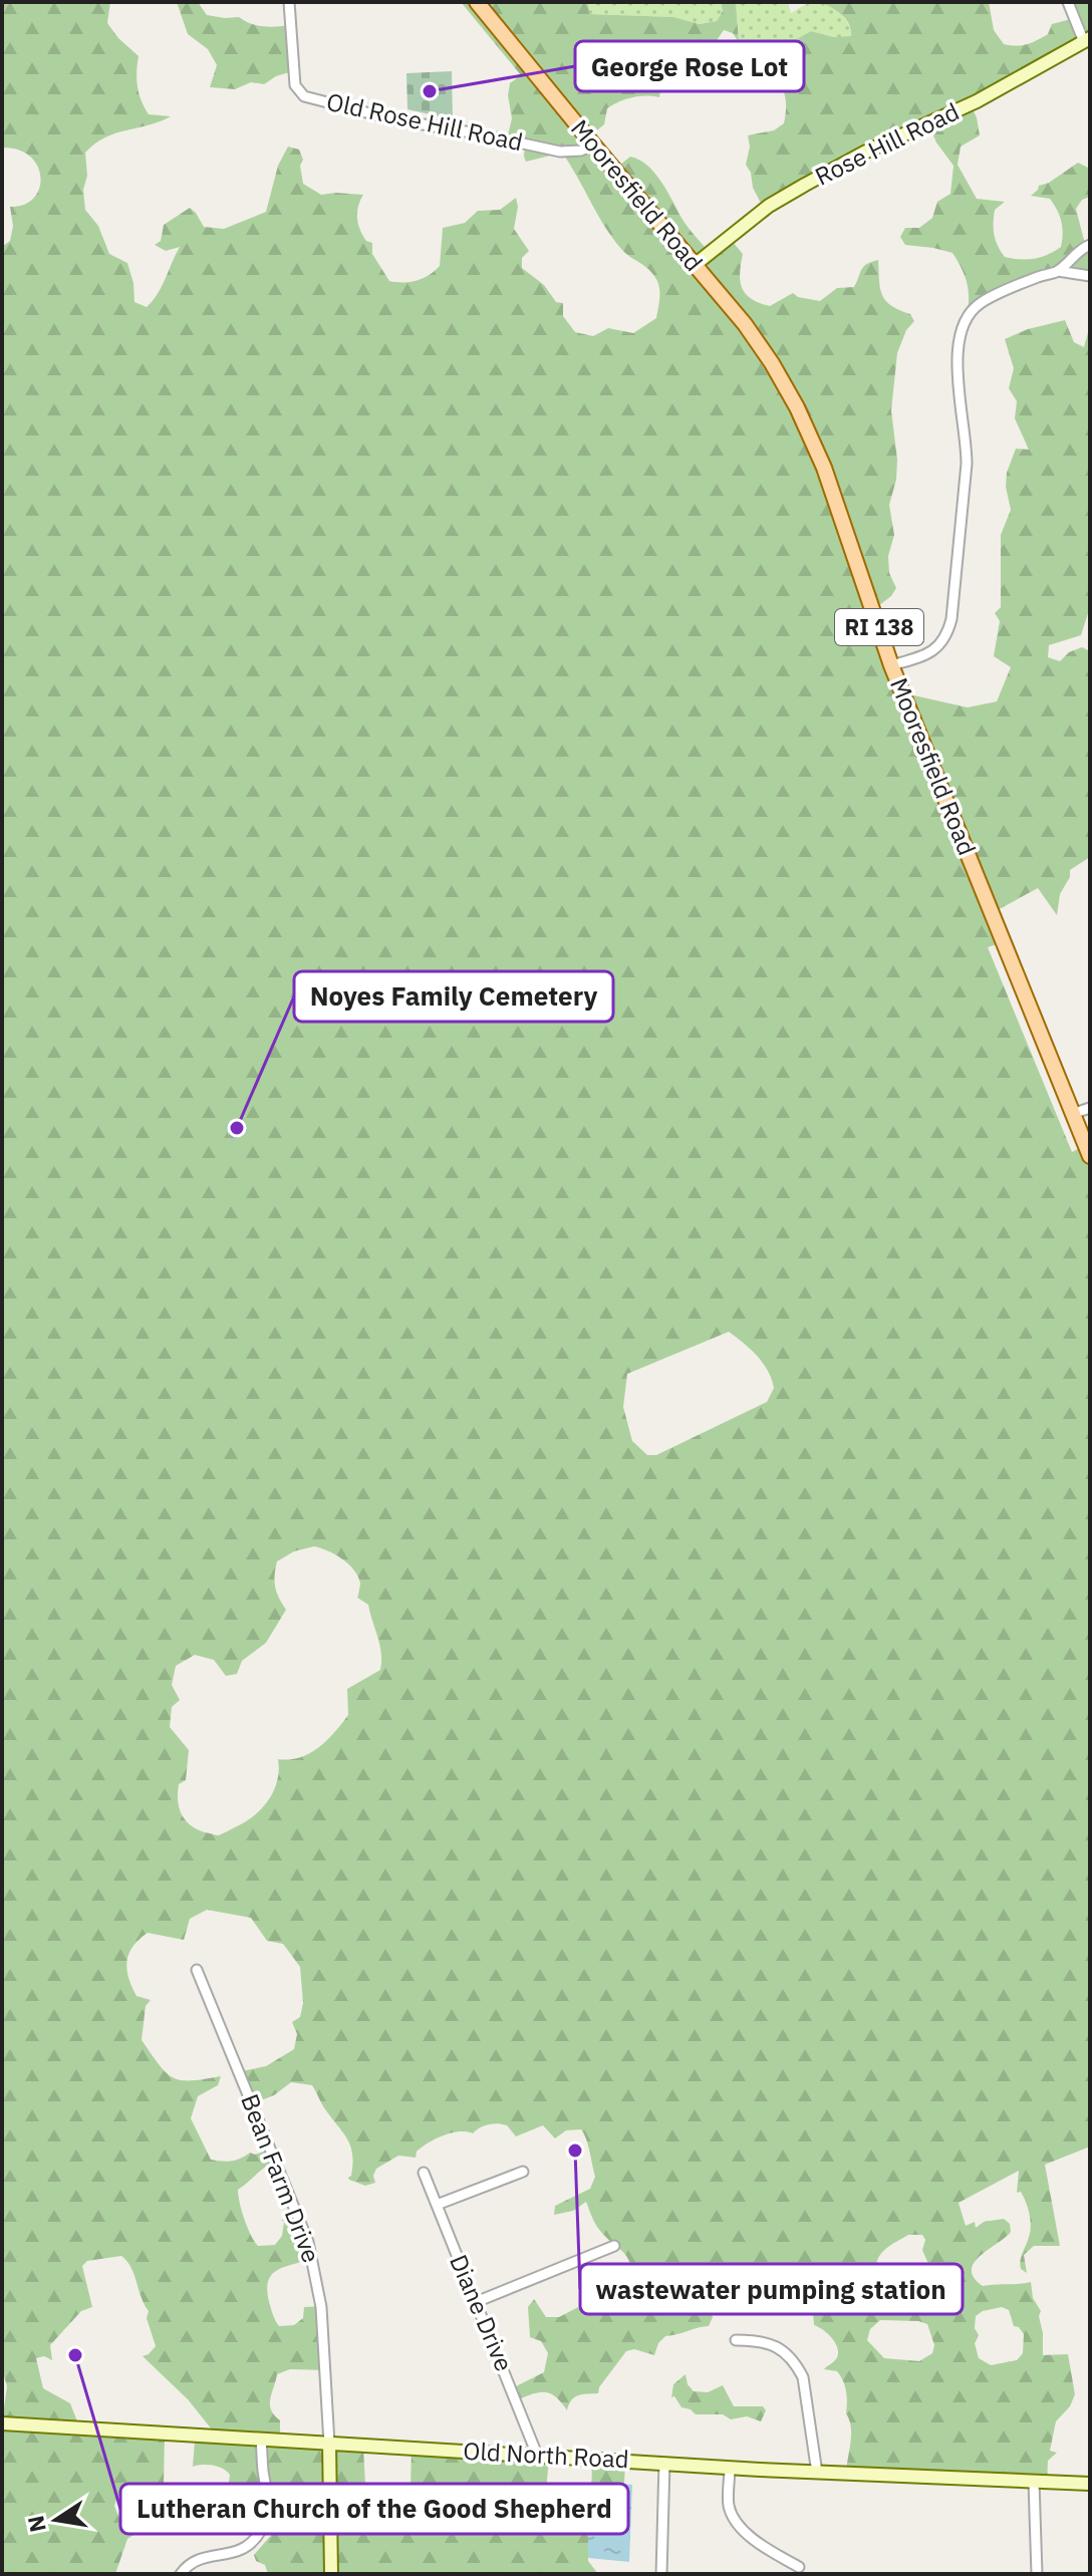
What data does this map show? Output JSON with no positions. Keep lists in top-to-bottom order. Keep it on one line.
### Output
{"streets":{"main road":["Mooresfield Road","RI 138"],"street":["Old Rose Hill Road","Rose Hill Road","Bean Farm Drive","Diane Drive","Old North Road"]},"crossings":[["Old Rose Hill Road","Mooresfield Road"],["Rose Hill Road","Mooresfield Road"],["Bean Farm Drive","Old North Road"],["Diane Drive","Old North Road"]],"places":["George Rose Lot","Noyes Family Cemetery","wastewater pumping station","Lutheran Church of the Good Shepherd"],"north":"left"}
